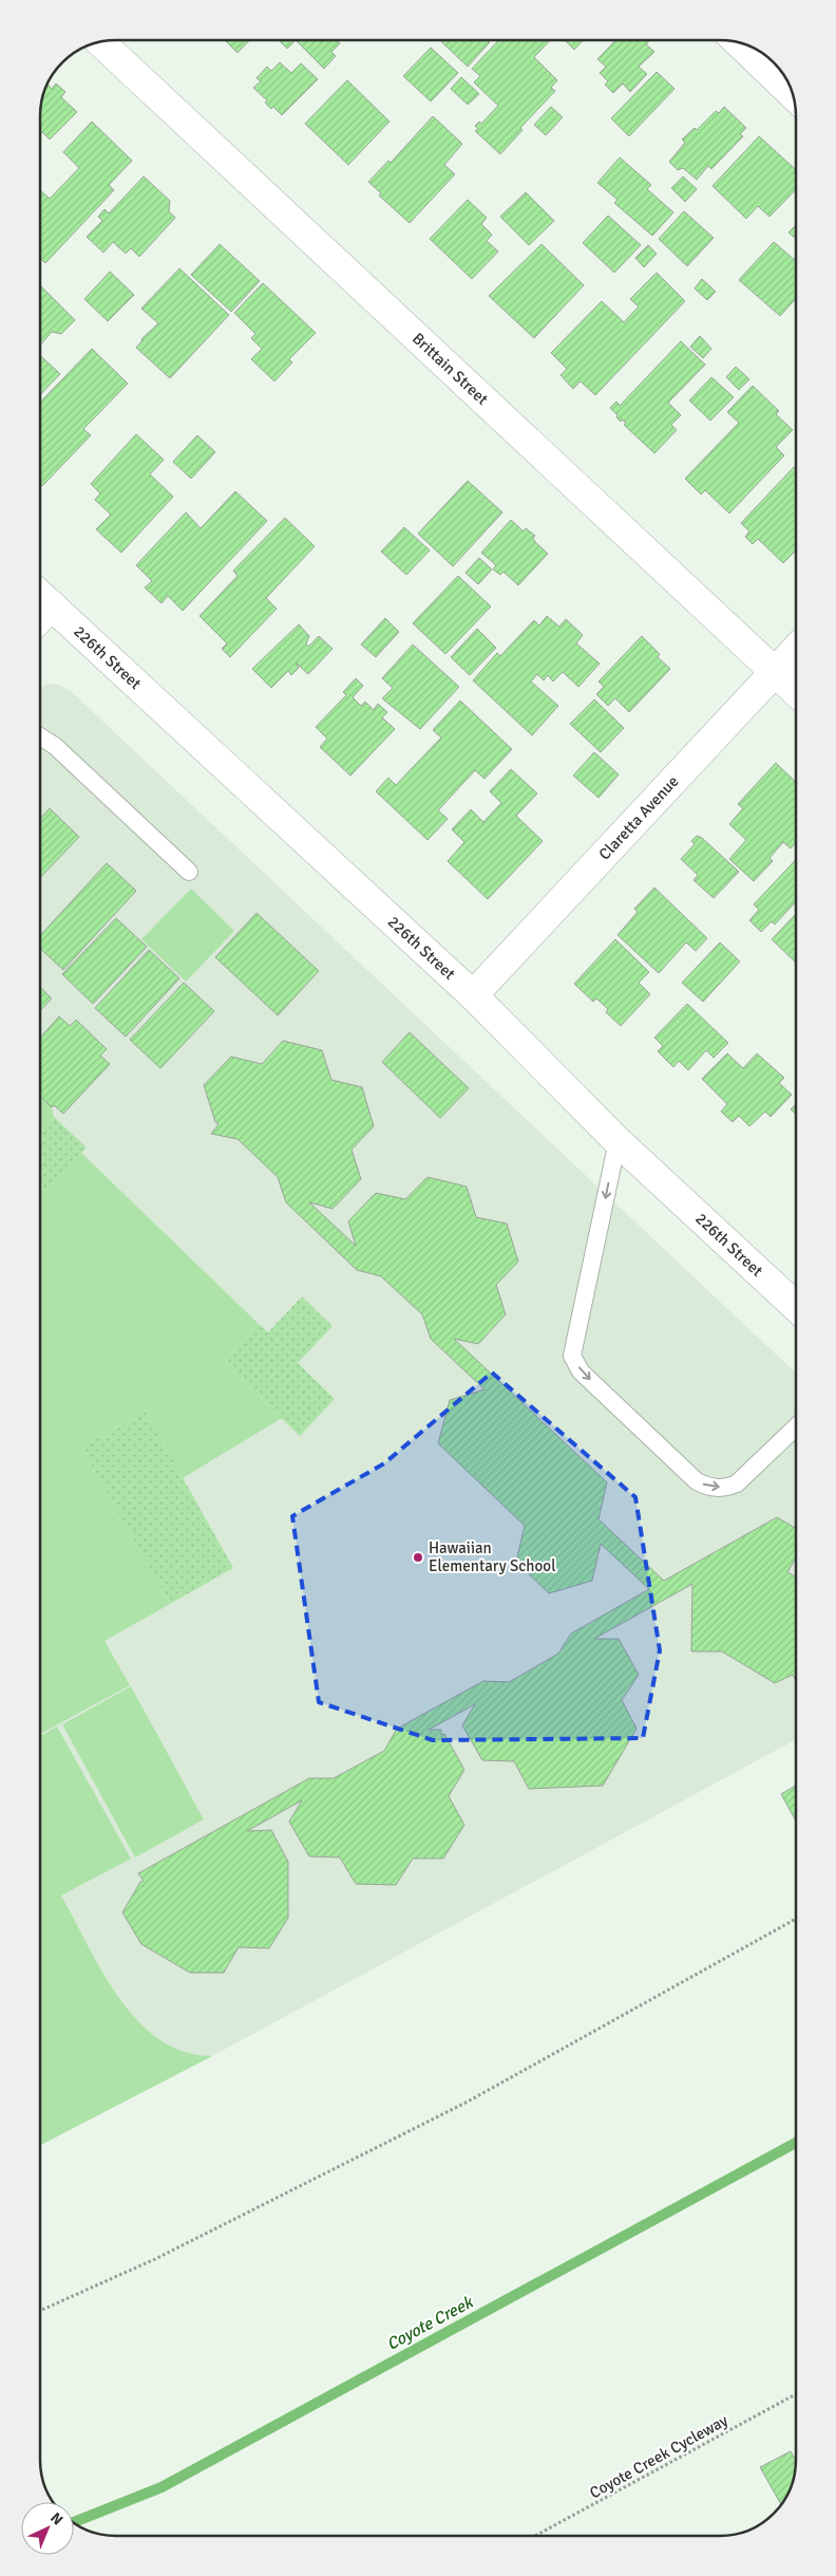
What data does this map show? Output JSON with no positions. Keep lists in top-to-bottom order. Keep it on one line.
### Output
{"streets":{"street":["Brittain Street","226th Street","Claretta Avenue"],"path":["Coyote Creek Cycleway"]},"crossings":[["Brittain Street","Claretta Avenue"],["226th Street","Claretta Avenue"]],"water":["Coyote Creek"],"places":["Hawaiian Elementary School"],"north":"top right"}
